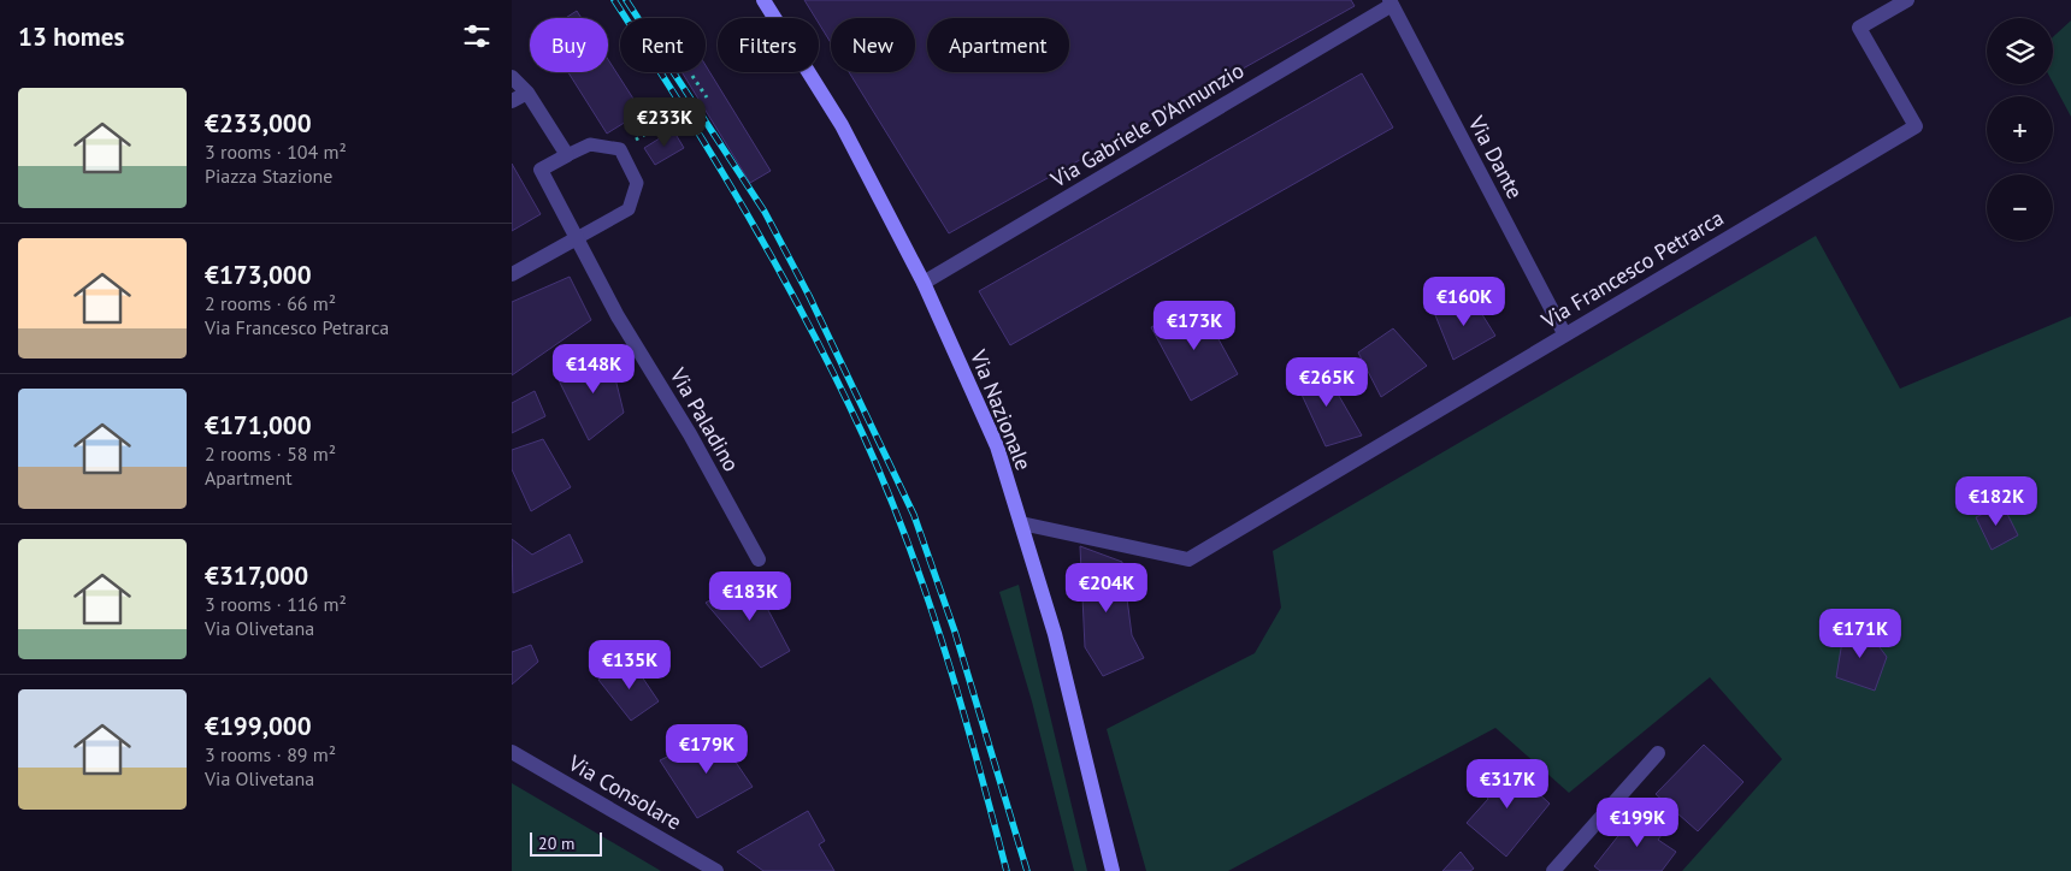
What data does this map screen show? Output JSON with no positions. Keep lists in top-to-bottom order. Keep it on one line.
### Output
{"streets":{"main road":["Via Nazionale"],"street":["Via Gabriele D'Annunzio","Via Dante","Via Francesco Petrarca","Via Paladino","Via Consolare"]},"crossings":[["Via Gabriele D'Annunzio","Via Dante"],["Via Gabriele D'Annunzio","Via Nazionale"],["Via Dante","Via Francesco Petrarca"],["Via Francesco Petrarca","Via Nazionale"]],"scale_bar":"20 m","page":{"heading":"13 homes","map_buttons":["+","−"],"chip":["Buy","Rent","Filters","New","Apartment"],"list":[{"name":"€233,000","note":"3 rooms · 104 m² · Piazza Stazione"},{"name":"€173,000","note":"2 rooms · 66 m² · Via Francesco Petrarca"},{"name":"€171,000","note":"2 rooms · 58 m² · Apartment"},{"name":"€317,000","note":"3 rooms · 116 m² · Via Olivetana"},{"name":"€199,000","note":"3 rooms · 89 m² · Via Olivetana"}],"price":["€233K","€160K","€173K","€148K","€265K","€182K","€204K","€183K","€171K","€135K","€179K","€317K","€199K"],"scale":"20 m"}}
